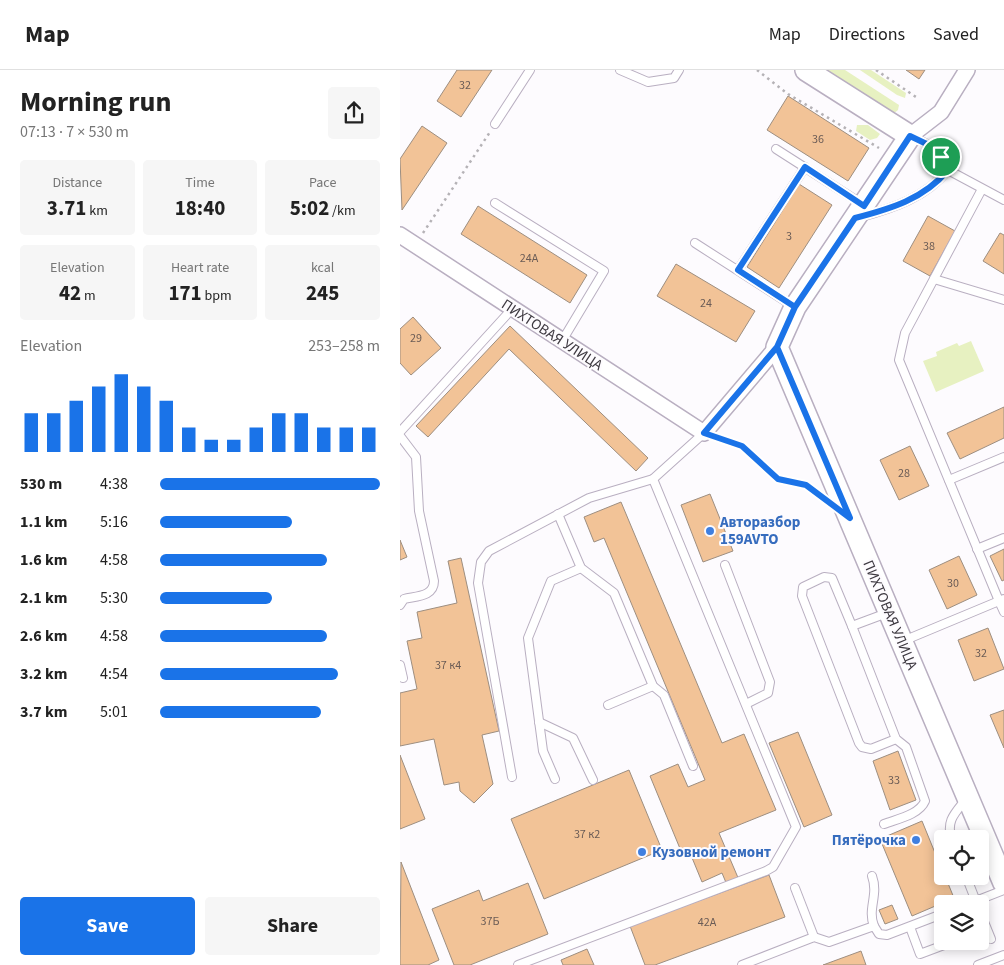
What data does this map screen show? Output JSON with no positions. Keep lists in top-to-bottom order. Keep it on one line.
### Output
{"streets":{"main road":["ПИХТОВАЯ УЛИЦА"]},"places":["Авторазбор 159AVTO","Пятёрочка","Кузовной ремонт"],"house_numbers":["32","36","3","38","24А","24","29","28","30","32","37 к4","33","37 к2","37Б","42А"],"page":{"header":"Map","nav":["Map","Directions","Saved"],"heading":["Morning run","07:13 · 7 × 530 m"],"stats":[["Distance","3.71 km"],["Time","18:40"],["Pace","5:02 /km"],["Elevation","42 m"],["Heart rate","171 bpm"],["kcal","245"]],"chart":["Elevation","253–258 m"],"list":[{"name":"530 m","note":"4:38"},{"name":"1.1 km","note":"5:16"},{"name":"1.6 km","note":"4:58"},{"name":"2.1 km","note":"5:30"},{"name":"2.6 km","note":"4:58"},{"name":"3.2 km","note":"4:54"},{"name":"3.7 km","note":"5:01"}],"buttons":["Save","Share"]}}
